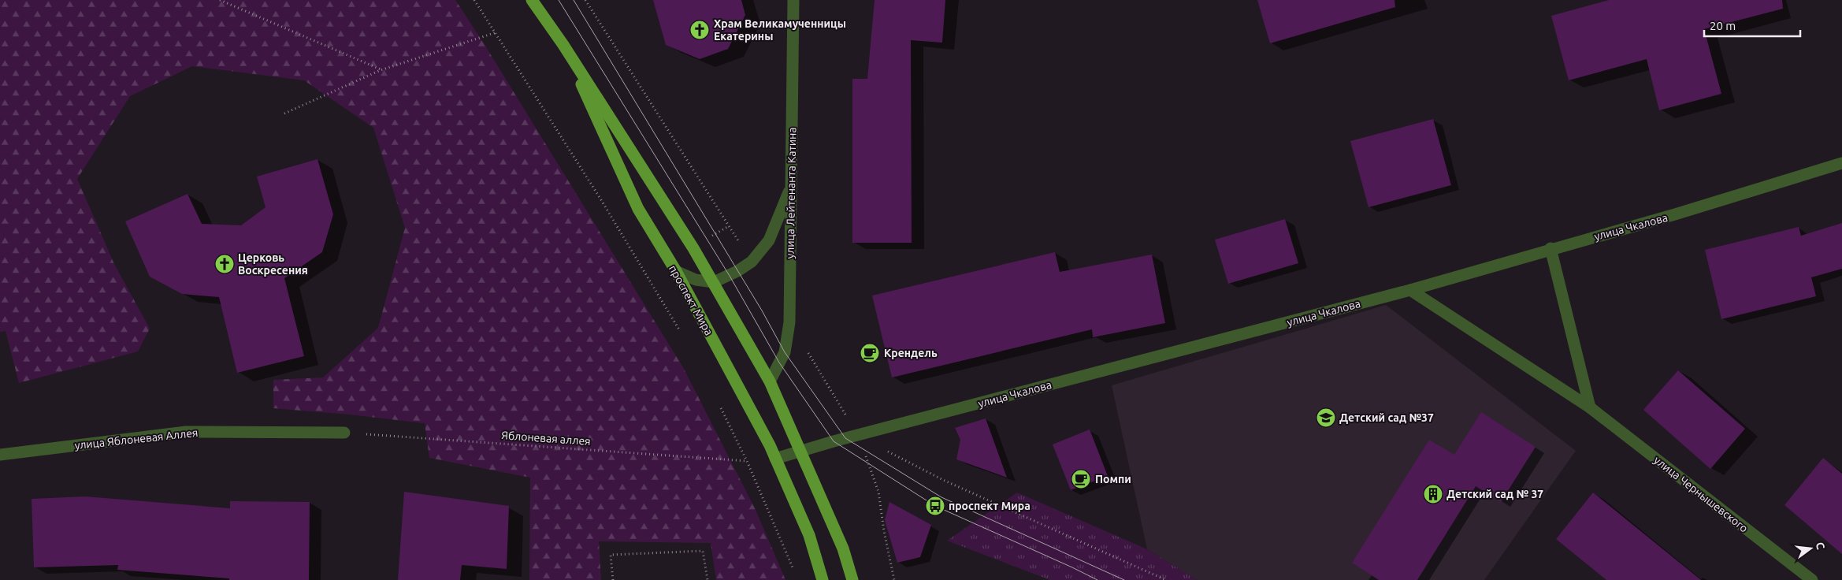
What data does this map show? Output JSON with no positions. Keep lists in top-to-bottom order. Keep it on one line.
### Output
{"streets":{"main road":["проспект Мира"],"street":["улица Лейтенанта Катина","улица Чкалова","улица Яблоневая Аллея","улица Чернышевского"],"path":["Яблоневая аллея"]},"crossings":[["улица Чкалова","проспект Мира"],["улица Чкалова","улица Чернышевского"],["Яблоневая аллея","улица Яблоневая Аллея"]],"places":{"church":["Храм Великамученницы Екатерины","Церковь Воскресения"],"cafe":["Крендель","Помпи"],"school or university":["Детский сад №37"],"building":["Детский сад № 37"],"bus stop":["проспект Мира"]},"scale_bar":"20 m","north":"right"}
